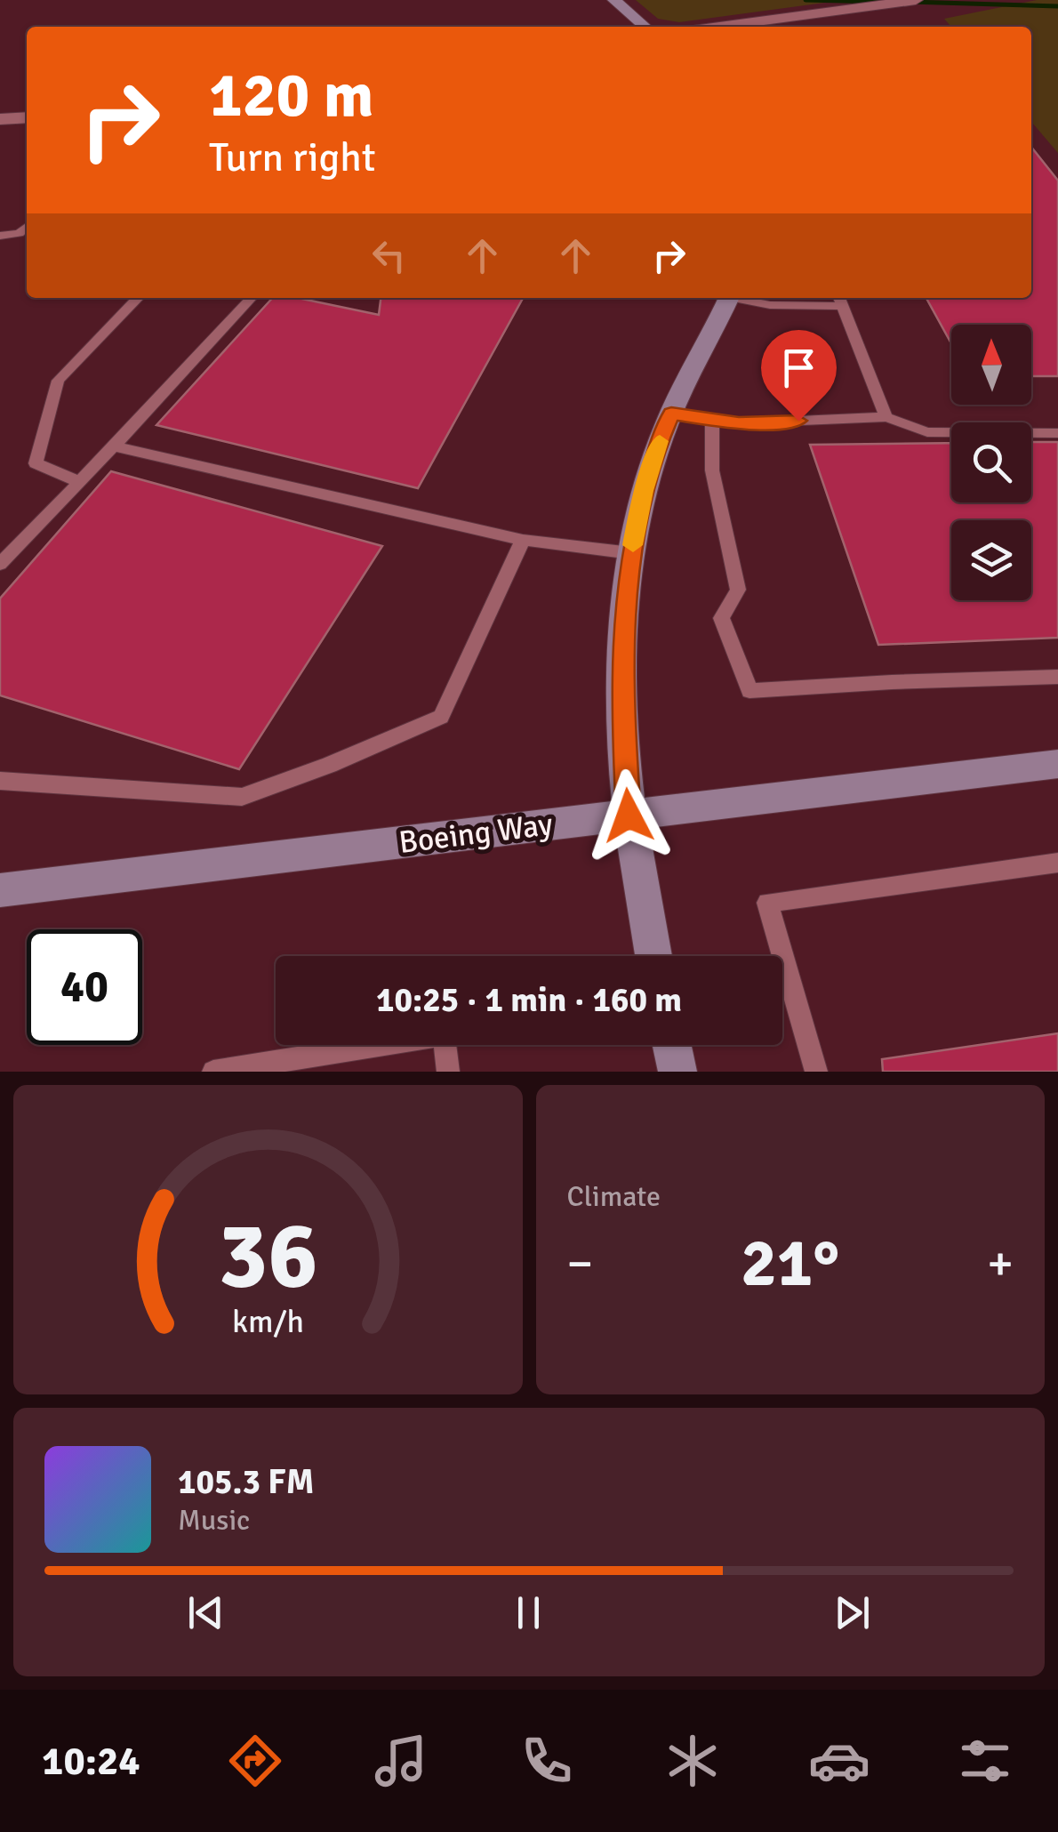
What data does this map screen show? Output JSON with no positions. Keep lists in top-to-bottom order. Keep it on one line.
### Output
{"streets":{"street":["Boeing Way"]},"north":"top","page":{"turn":["120 m","Turn right"],"limit":"40","trip":"10:25 · 1 min · 160 m","tile":"Climate","heat":["−","21°","+"],"song":["105.3 FM","Music"],"tabs":"10:24","gauge":["36","km/h"]}}
